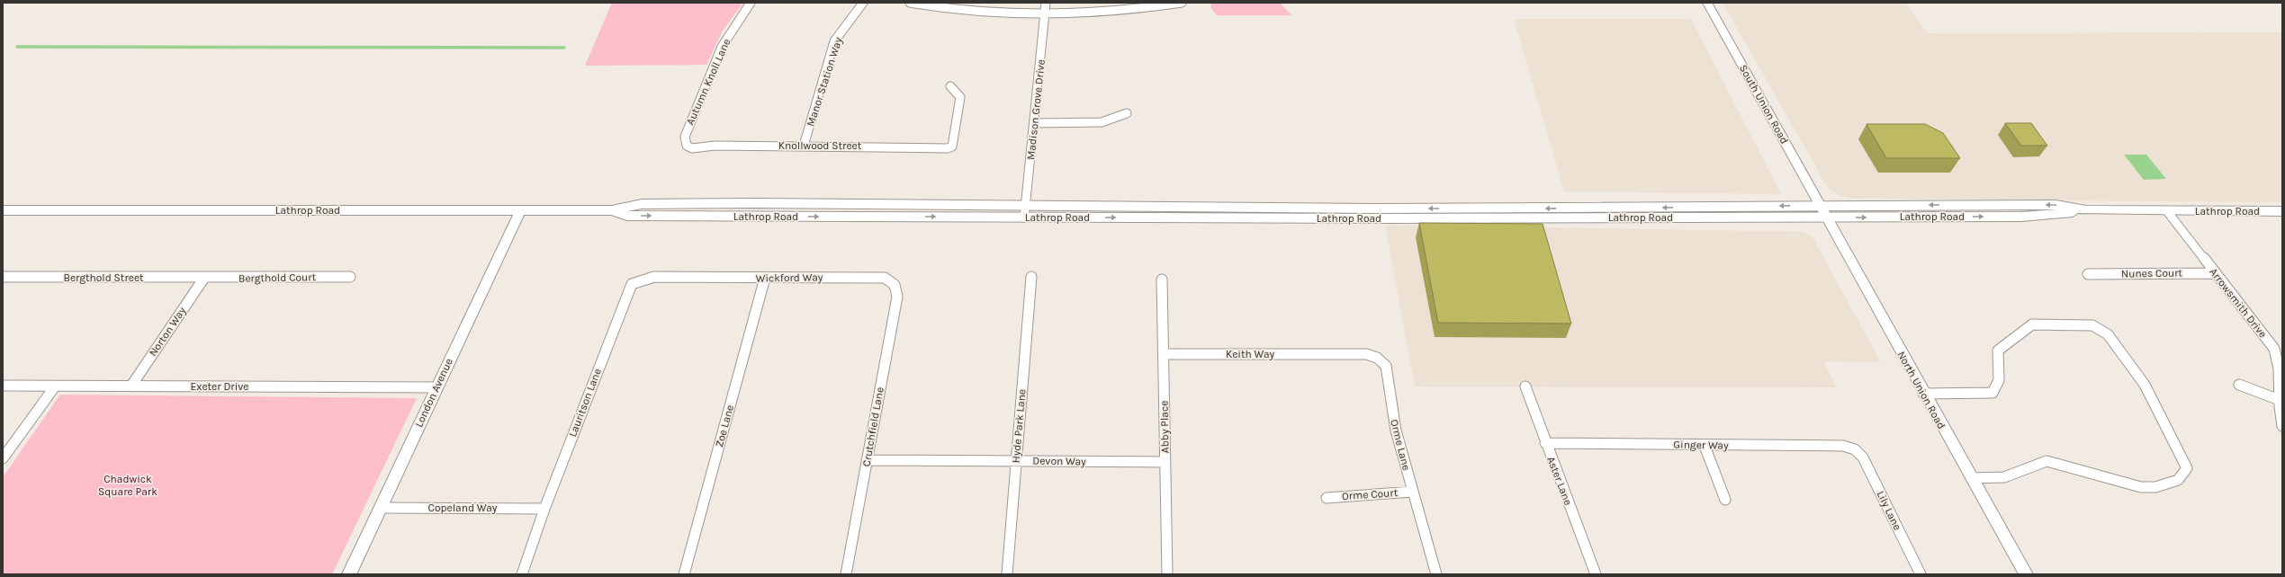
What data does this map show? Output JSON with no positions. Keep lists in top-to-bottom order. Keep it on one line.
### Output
{"streets":{"main road":["Lathrop Road"],"street":["Autumn Knoll Lane","Manor Station Way","South Union Road","Madison Grove Drive","Knollwood Street","Nunes Court","Bergthold Street","Bergthold Court","Wickford Way","Arrowsmith Drive","Norton Way","Keith Way","Exeter Drive","North Union Road","London Avenue","Lauritson Lane","Zoe Lane","Hyde Park Lane","Crutchfield Lane","Abby Place","Orme Lane","Ginger Way","Devon Way","Aster Lane","Orme Court","Copeland Way","Lily Lane"]},"crossings":[["Autumn Knoll Lane","Knollwood Street"],["Manor Station Way","Knollwood Street"],["South Union Road","Lathrop Road"],["South Union Road","North Union Road"],["Madison Grove Drive","Lathrop Road"],["Lathrop Road","Arrowsmith Drive"],["Lathrop Road","North Union Road"],["Lathrop Road","London Avenue"],["Nunes Court","Arrowsmith Drive"],["Bergthold Street","Bergthold Court"],["Bergthold Street","Norton Way"],["Bergthold Court","Norton Way"],["Wickford Way","Lauritson Lane"],["Wickford Way","Zoe Lane"],["Wickford Way","Crutchfield Lane"],["Norton Way","Exeter Drive"],["Keith Way","Abby Place"],["Keith Way","Orme Lane"],["Exeter Drive","London Avenue"],["London Avenue","Copeland Way"],["Lauritson Lane","Copeland Way"],["Hyde Park Lane","Devon Way"],["Crutchfield Lane","Devon Way"],["Abby Place","Devon Way"],["Orme Lane","Orme Court"],["Ginger Way","Aster Lane"],["Ginger Way","Lily Lane"]],"parks":["Chadwick Square Park"]}
